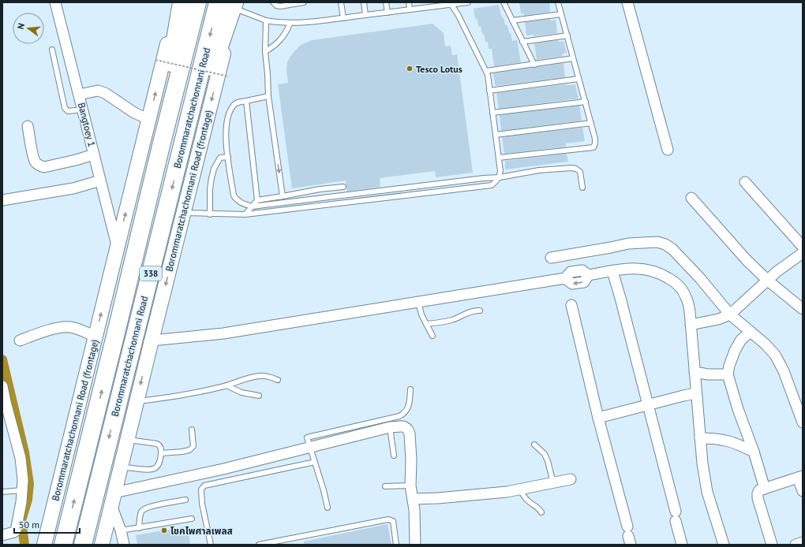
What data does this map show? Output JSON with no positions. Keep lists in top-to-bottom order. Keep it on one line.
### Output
{"streets":{"highway":["Borommaratchachonnani Road","338"],"main road":["Borommaratchachonnani Road (frontage)"],"street":["Bangtoey 1"]},"crossings":[["Bangtoey 1","Borommaratchachonnani Road (frontage)"]],"places":["Tesco Lotus","โชคไพศาลเพลส"],"scale_bar":"50 m","north":"left"}
